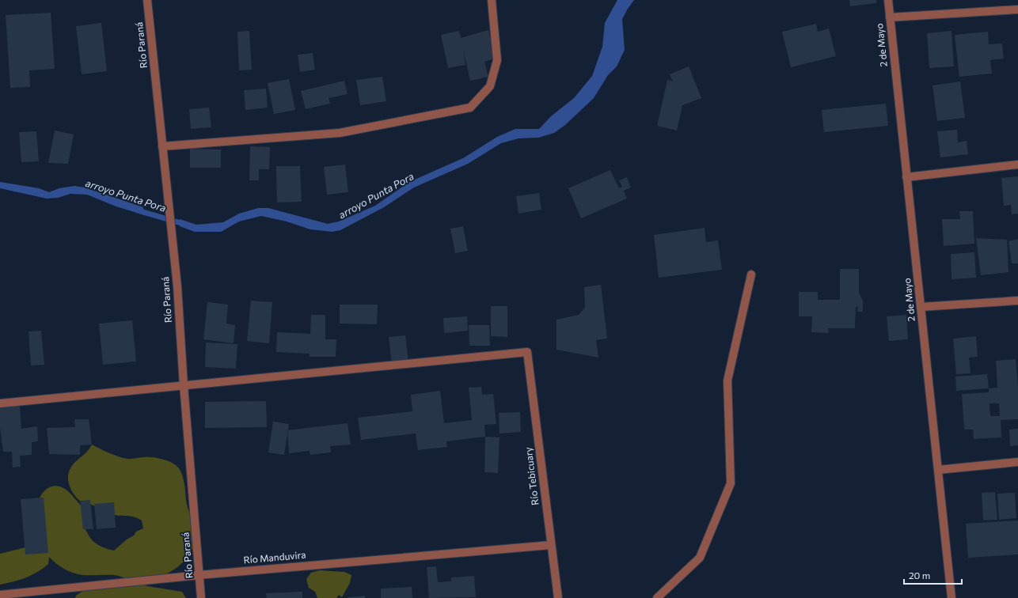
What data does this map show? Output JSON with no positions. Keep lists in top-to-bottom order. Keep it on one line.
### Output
{"streets":{"street":["Río Paraná","2 de Mayo","Río Tebicuary","Río Manduvira"]},"crossings":[["Río Paraná","Río Tebicuary"],["Río Paraná","Río Manduvira"],["Río Tebicuary","Río Manduvira"]],"water":["arroyo Punta Pora"],"scale_bar":"20 m"}
